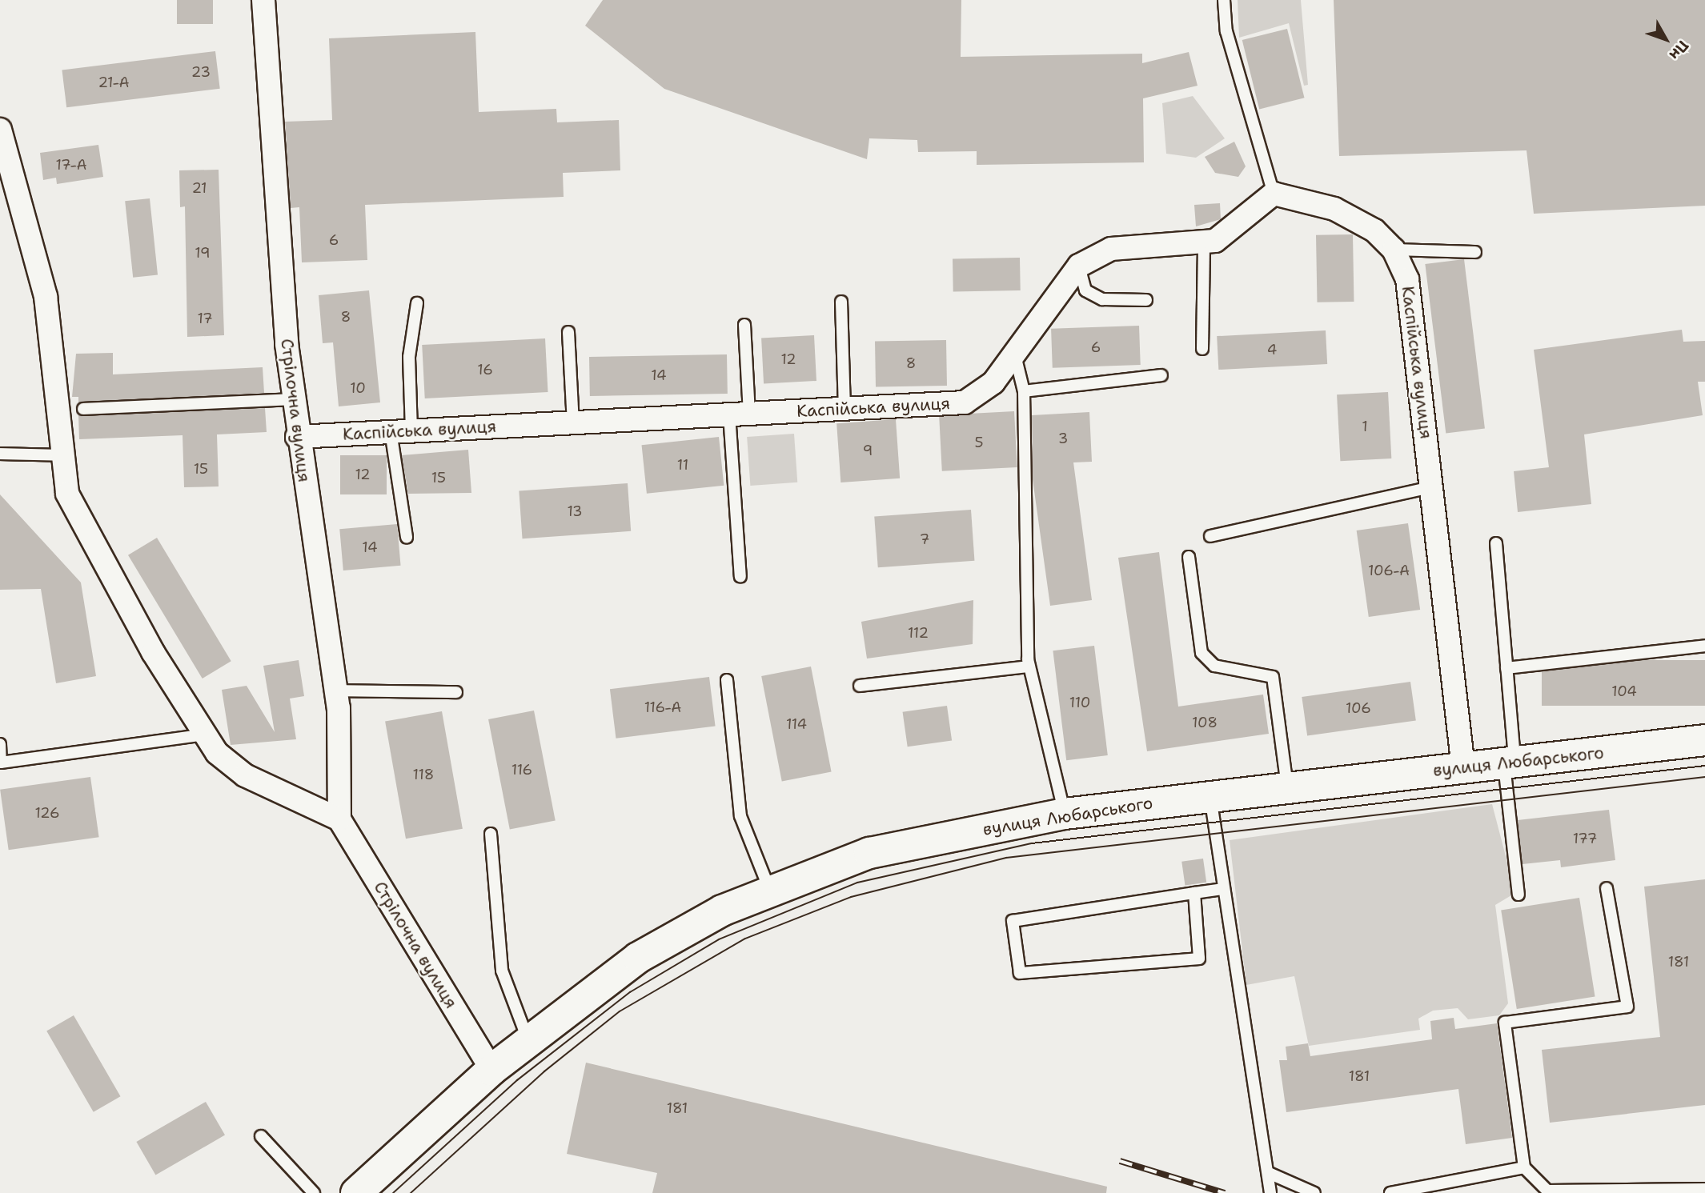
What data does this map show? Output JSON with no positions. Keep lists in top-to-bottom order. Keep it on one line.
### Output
{"streets":{"main road":["вулиця Любарського"],"street":["Каспійська вулиця","Стрілочна вулиця"]},"crossings":[["Каспійська вулиця","Стрілочна вулиця"],["Каспійська вулиця","вулиця Любарського"],["Стрілочна вулиця","вулиця Любарського"]],"house_numbers":["23","21-А","17-А","21","6","19","8","17","6","4","12","8","16","14","10","1","3","5","9","11","15","12","15","13","7","14","106-А","112","104","110","116-А","106","108","114","116","118","126","177","181","181","181"],"north":"bottom right"}
